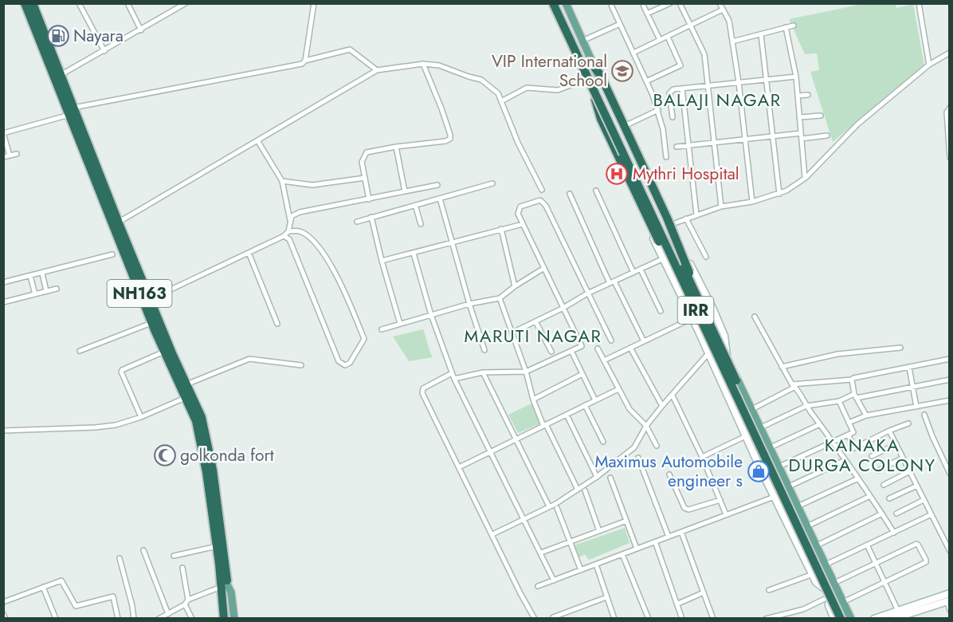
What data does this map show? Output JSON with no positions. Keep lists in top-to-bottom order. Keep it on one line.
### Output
{"streets":{"highway":["NH163"],"main road":["IRR"]},"districts":["BALAJI NAGAR","MARUTI NAGAR","KANAKA DURGA COLONY"],"places":{"fuel station":["Nayara"],"school or university":["VIP International School"],"hospital":["Mythri Hospital"],"mosque":["golkonda fort"],"shop":["Maximus Automobile engineer s"]}}
